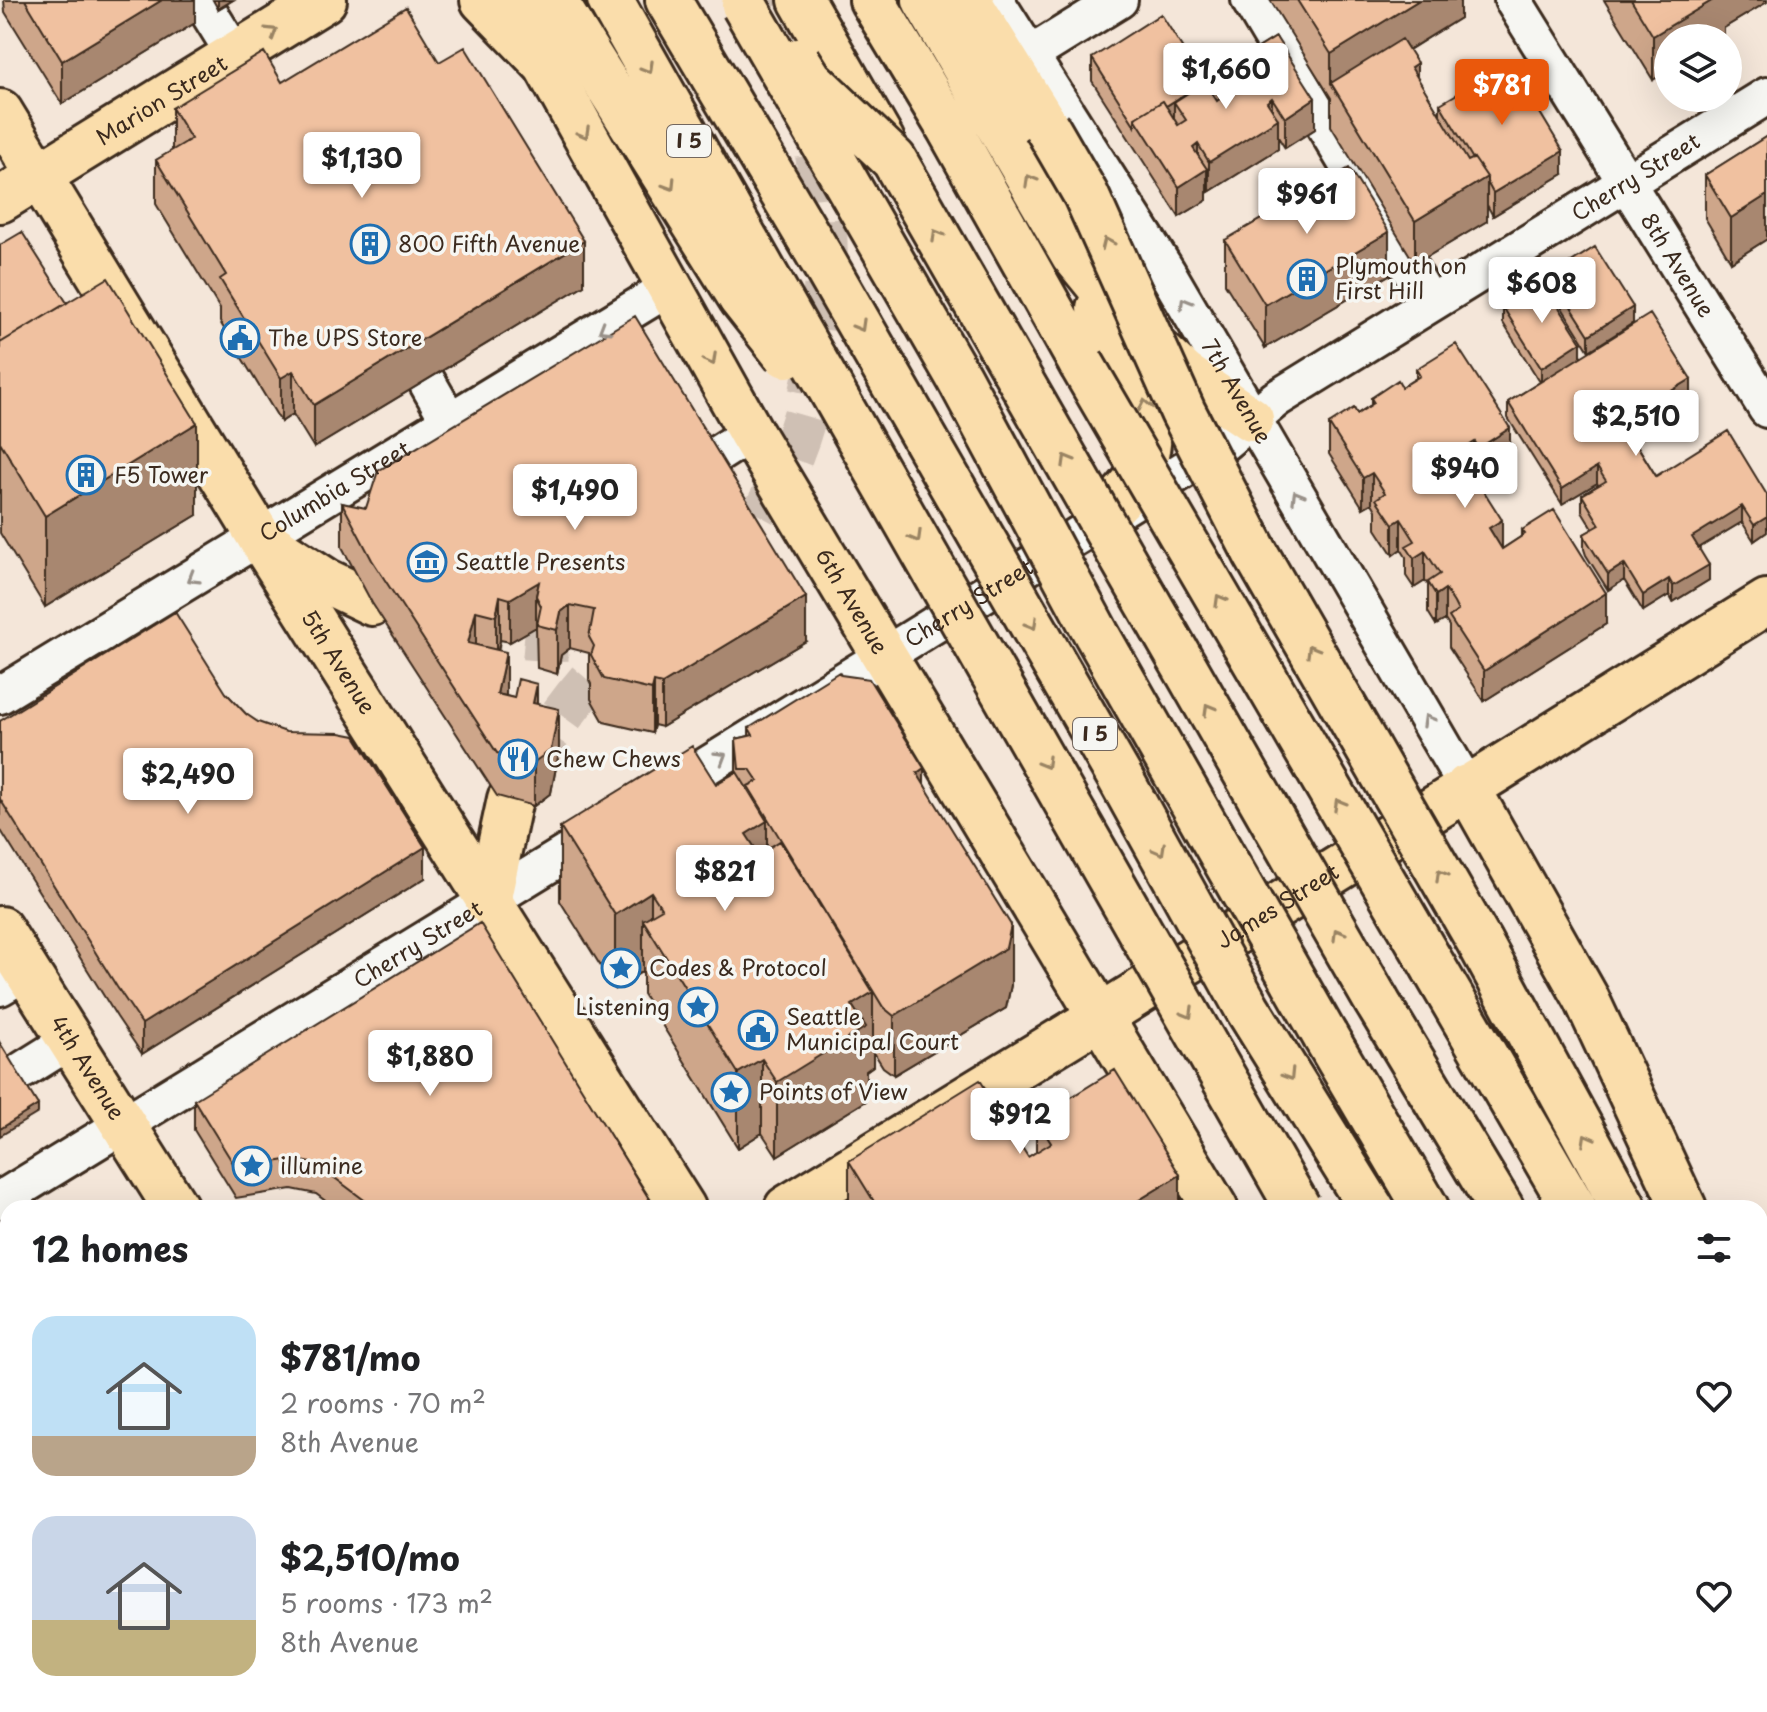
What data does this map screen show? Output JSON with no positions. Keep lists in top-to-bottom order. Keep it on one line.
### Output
{"streets":{"main road":["Marion Street","I 5","6th Avenue","5th Avenue","James Street","4th Avenue"],"street":["Cherry Street","8th Avenue","7th Avenue","Columbia Street"]},"crossings":[["Marion Street","5th Avenue"],["Cherry Street","8th Avenue"],["Cherry Street","7th Avenue"],["Cherry Street","6th Avenue"],["Cherry Street","5th Avenue"],["Cherry Street","4th Avenue"],["7th Avenue","James Street"],["Columbia Street","6th Avenue"],["Columbia Street","5th Avenue"],["6th Avenue","James Street"]],"one_way":["Columbia Street"],"places":{"building":["800 Fifth Avenue","Plymouth on First Hill","F5 Tower"],"public building":["The UPS Store","Seattle Municipal Court"],"museum":["Seattle Presents"],"restaurant":["Chew Chews"],"place":["Codes & Protocol","Listening","Points of View","illumine"]},"page":{"price":["$1,660","$781","$1,130","$961","$608","$2,510","$940","$1,490","$2,490","$821","$1,880","$912"],"heading":"12 homes","list":[{"name":"$781/mo","note":"2 rooms · 70 m² · 8th Avenue"},{"name":"$2,510/mo","note":"5 rooms · 173 m² · 8th Avenue"}]}}
